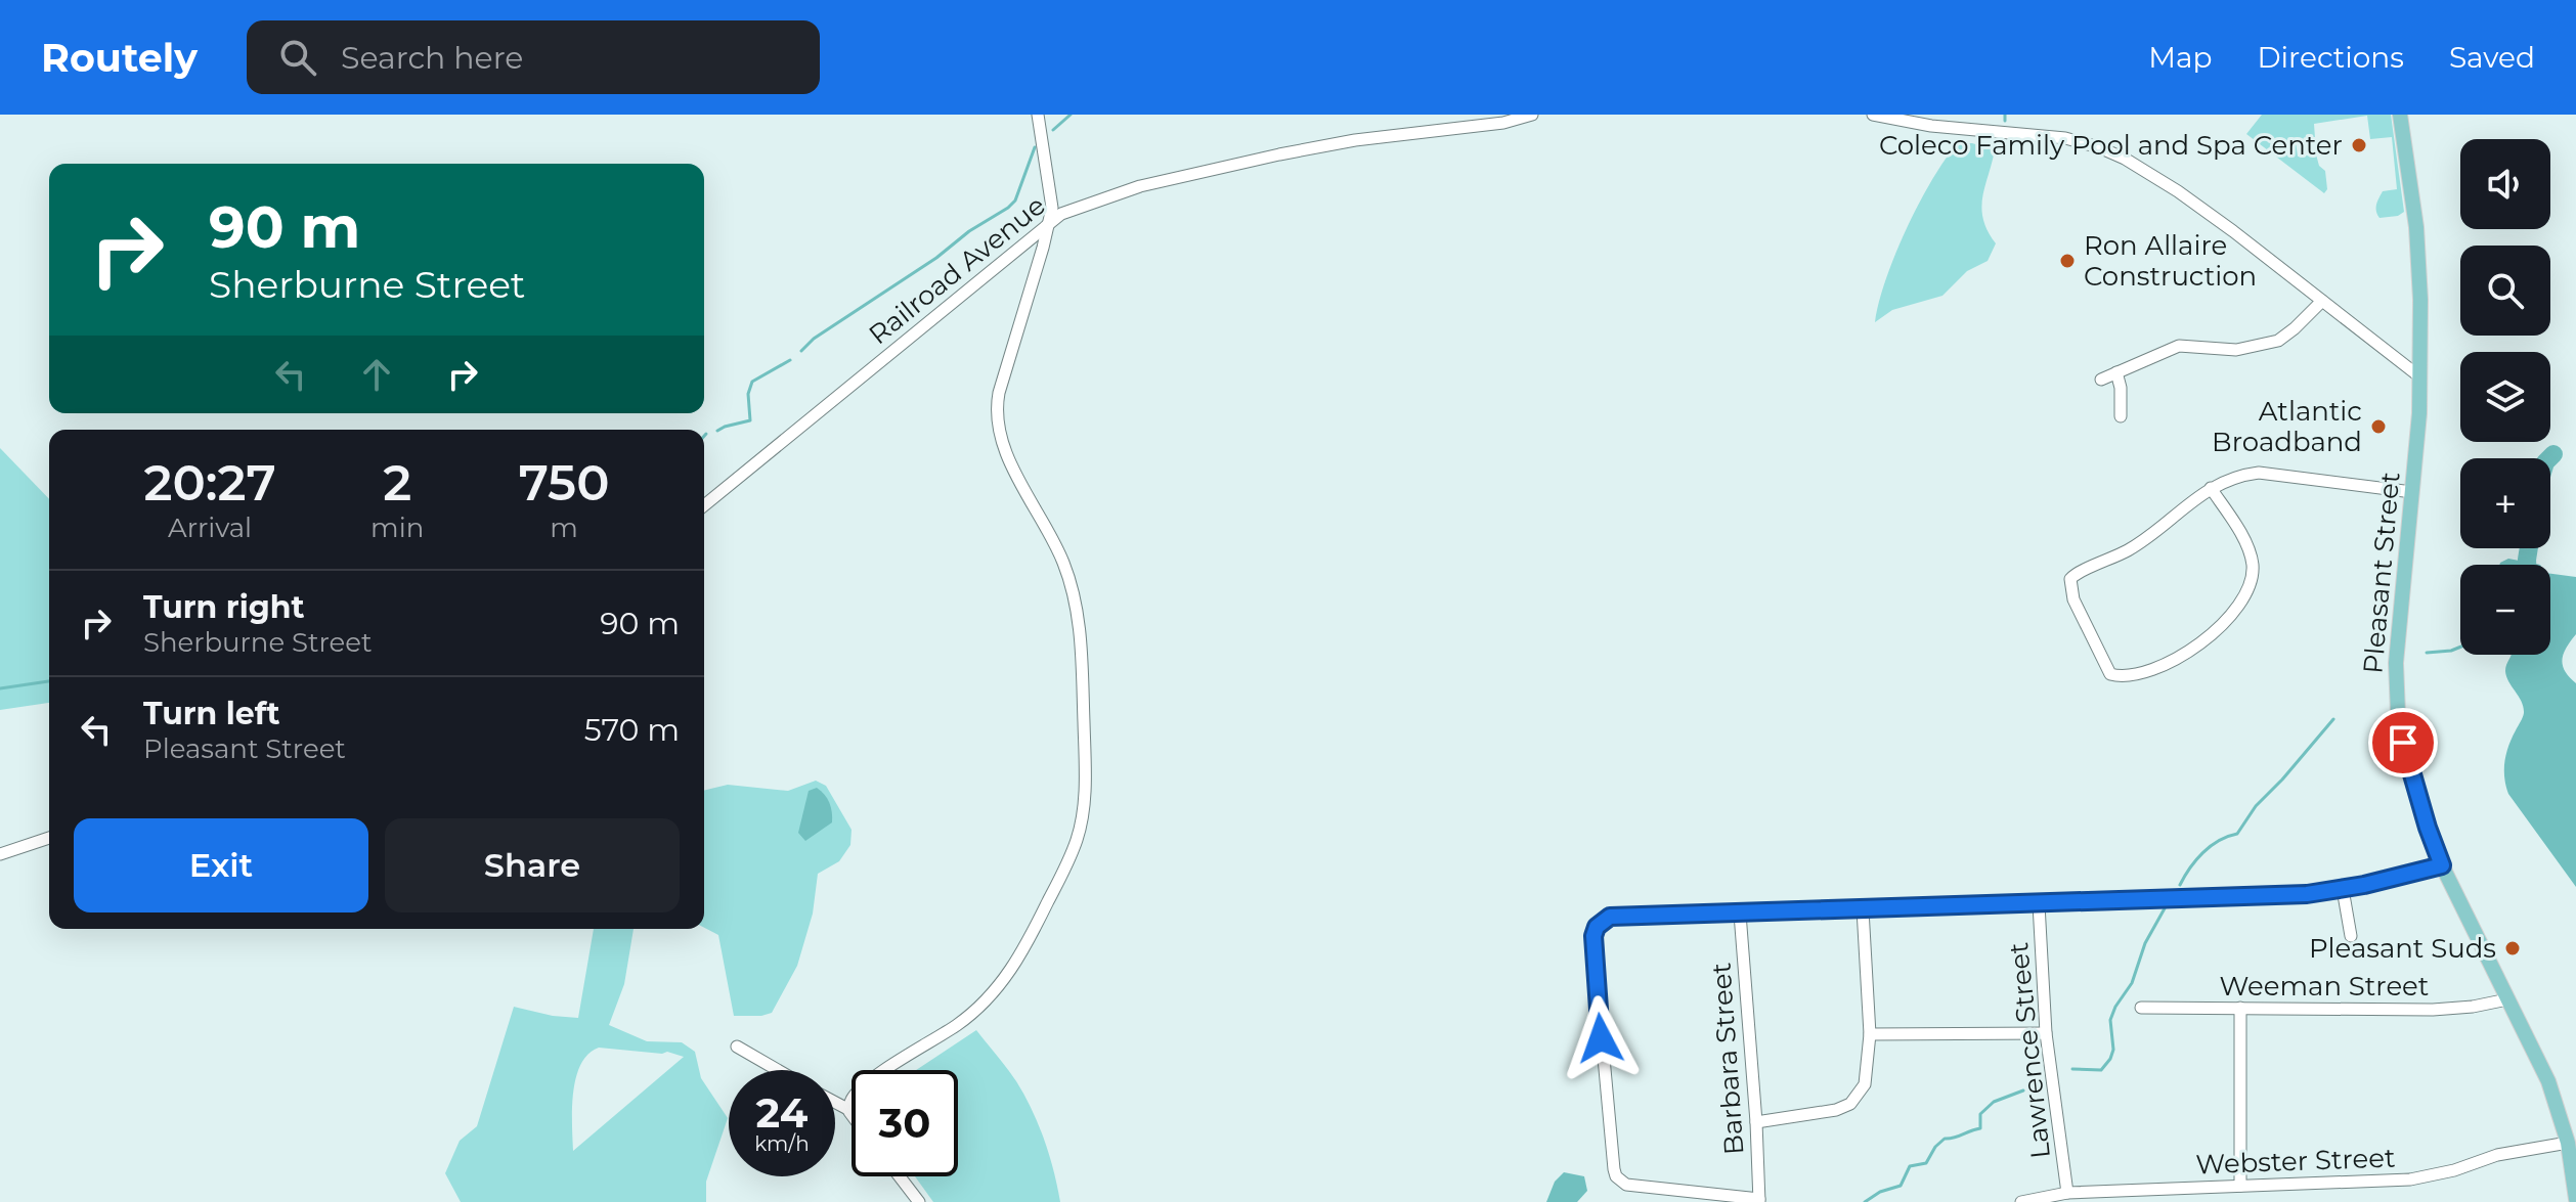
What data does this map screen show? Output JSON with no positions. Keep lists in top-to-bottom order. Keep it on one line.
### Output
{"streets":{"main road":["Pleasant Street"],"street":["Railroad Avenue","Weeman Street","Lawrence Street","Barbara Street","Webster Street"]},"crossings":[["Pleasant Street","Weeman Street"],["Pleasant Street","Webster Street"],["Lawrence Street","Webster Street"]],"places":["Coleco Family Pool and Spa Center","Ron Allaire Construction","Atlantic Broadband","Pleasant Suds"],"page":{"header":"Routely","search":"Search here","nav":["Map","Directions","Saved"],"map_buttons":["+","−"],"turn":["90 m","Sherburne Street"],"eta":["20:27","Arrival","2","min","750","m"],"list":[{"name":"Turn right","note":"Sherburne Street","value":"90 m"},{"name":"Turn left","note":"Pleasant Street","value":"570 m"}],"buttons":["Exit","Share"],"speed":"24 km/h","limit":"30"}}
